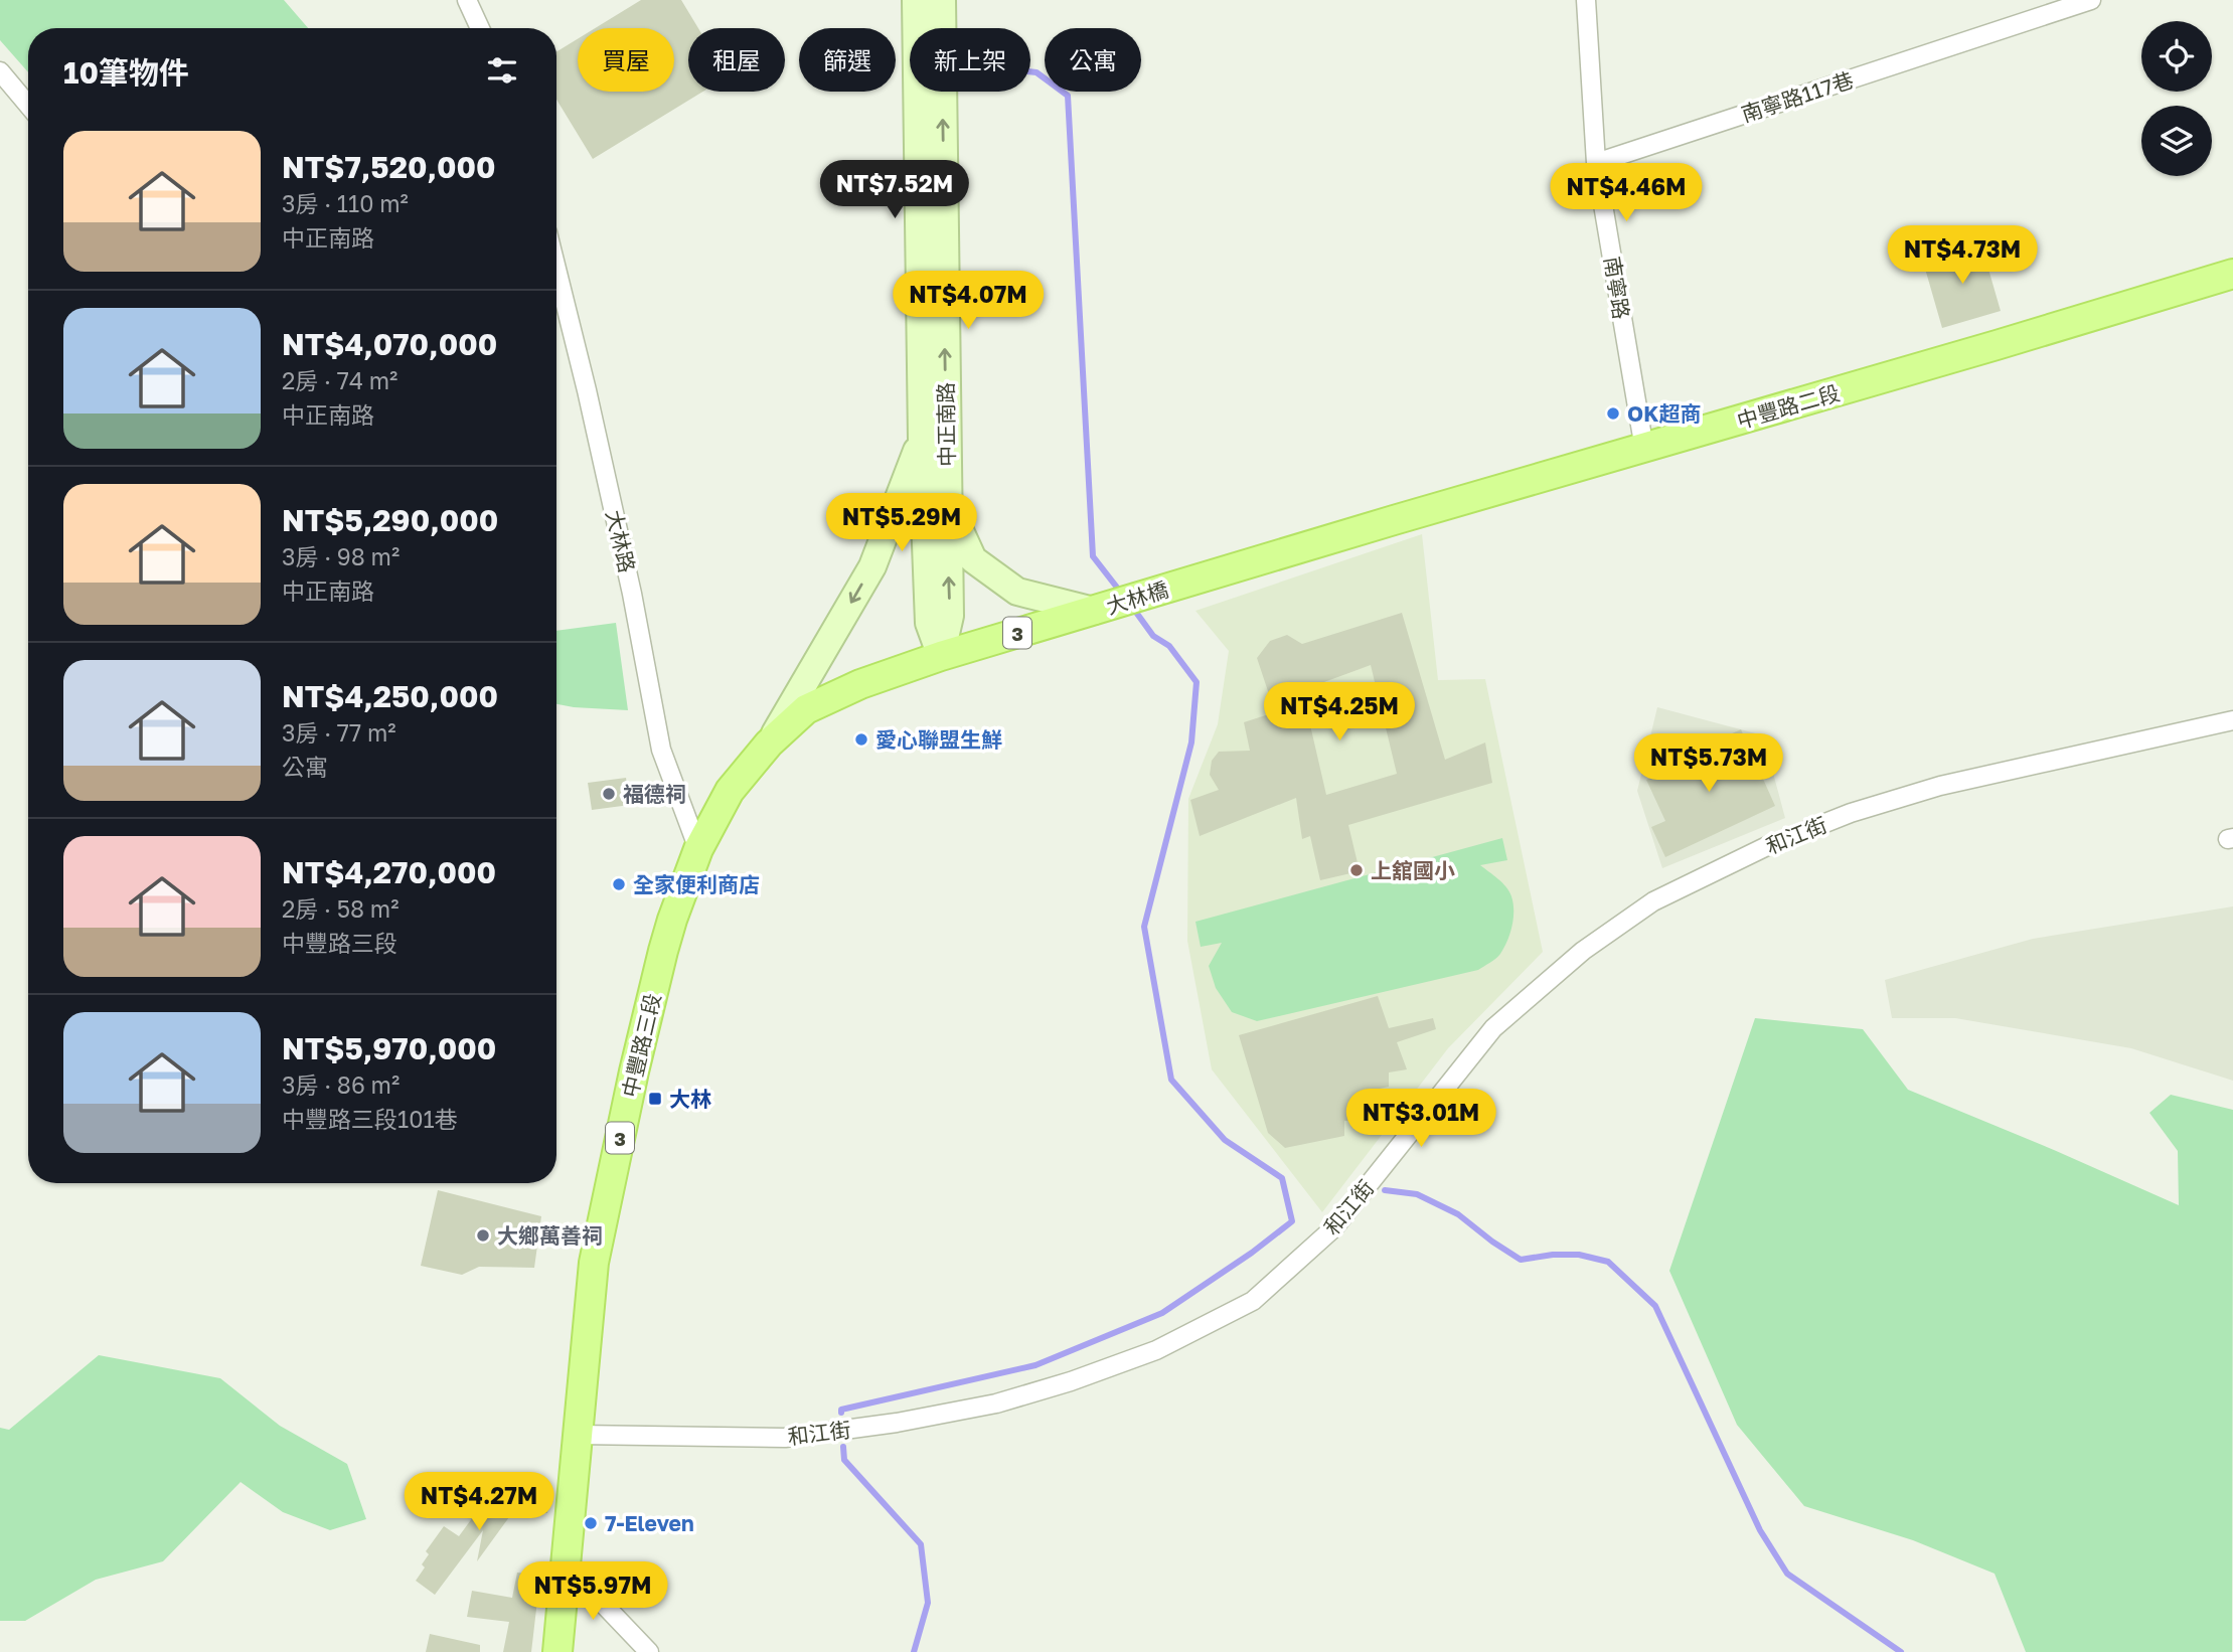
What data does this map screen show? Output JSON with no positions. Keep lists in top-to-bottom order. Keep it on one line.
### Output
{"streets":{"main road":["中豐路二段","大林橋","3","中豐路三段"],"street":["南寧路117巷","南寧路","中正南路","大林路","和江街"]},"crossings":[["南寧路117巷","南寧路"],["南寧路","中豐路二段"],["中豐路二段","大林橋"],["中正南路","3"],["中正南路","中豐路三段"],["大林路","中豐路三段"],["大林橋","3"],["3","中豐路三段"],["和江街","中豐路三段"]],"places":{"other":["OK超商","愛心聯盟生鮮","福德祠","上舘國小","全家便利商店","大鄉萬善祠","7-Eleven"],"transit":["大林"]},"page":{"chip":["買屋","租屋","篩選","新上架","公寓"],"heading":"10筆物件","list":[{"name":"NT$7,520,000","note":"3房 · 110 m² · 中正南路"},{"name":"NT$4,070,000","note":"2房 · 74 m² · 中正南路"},{"name":"NT$5,290,000","note":"3房 · 98 m² · 中正南路"},{"name":"NT$4,250,000","note":"3房 · 77 m² · 公寓"},{"name":"NT$4,270,000","note":"2房 · 58 m² · 中豐路三段"},{"name":"NT$5,970,000","note":"3房 · 86 m² · 中豐路三段101巷"}],"price":["NT$7.52M","NT$4.46M","NT$4.73M","NT$4.07M","NT$5.29M","NT$4.25M","NT$5.73M","NT$3.01M","NT$4.27M","NT$5.97M"]}}
